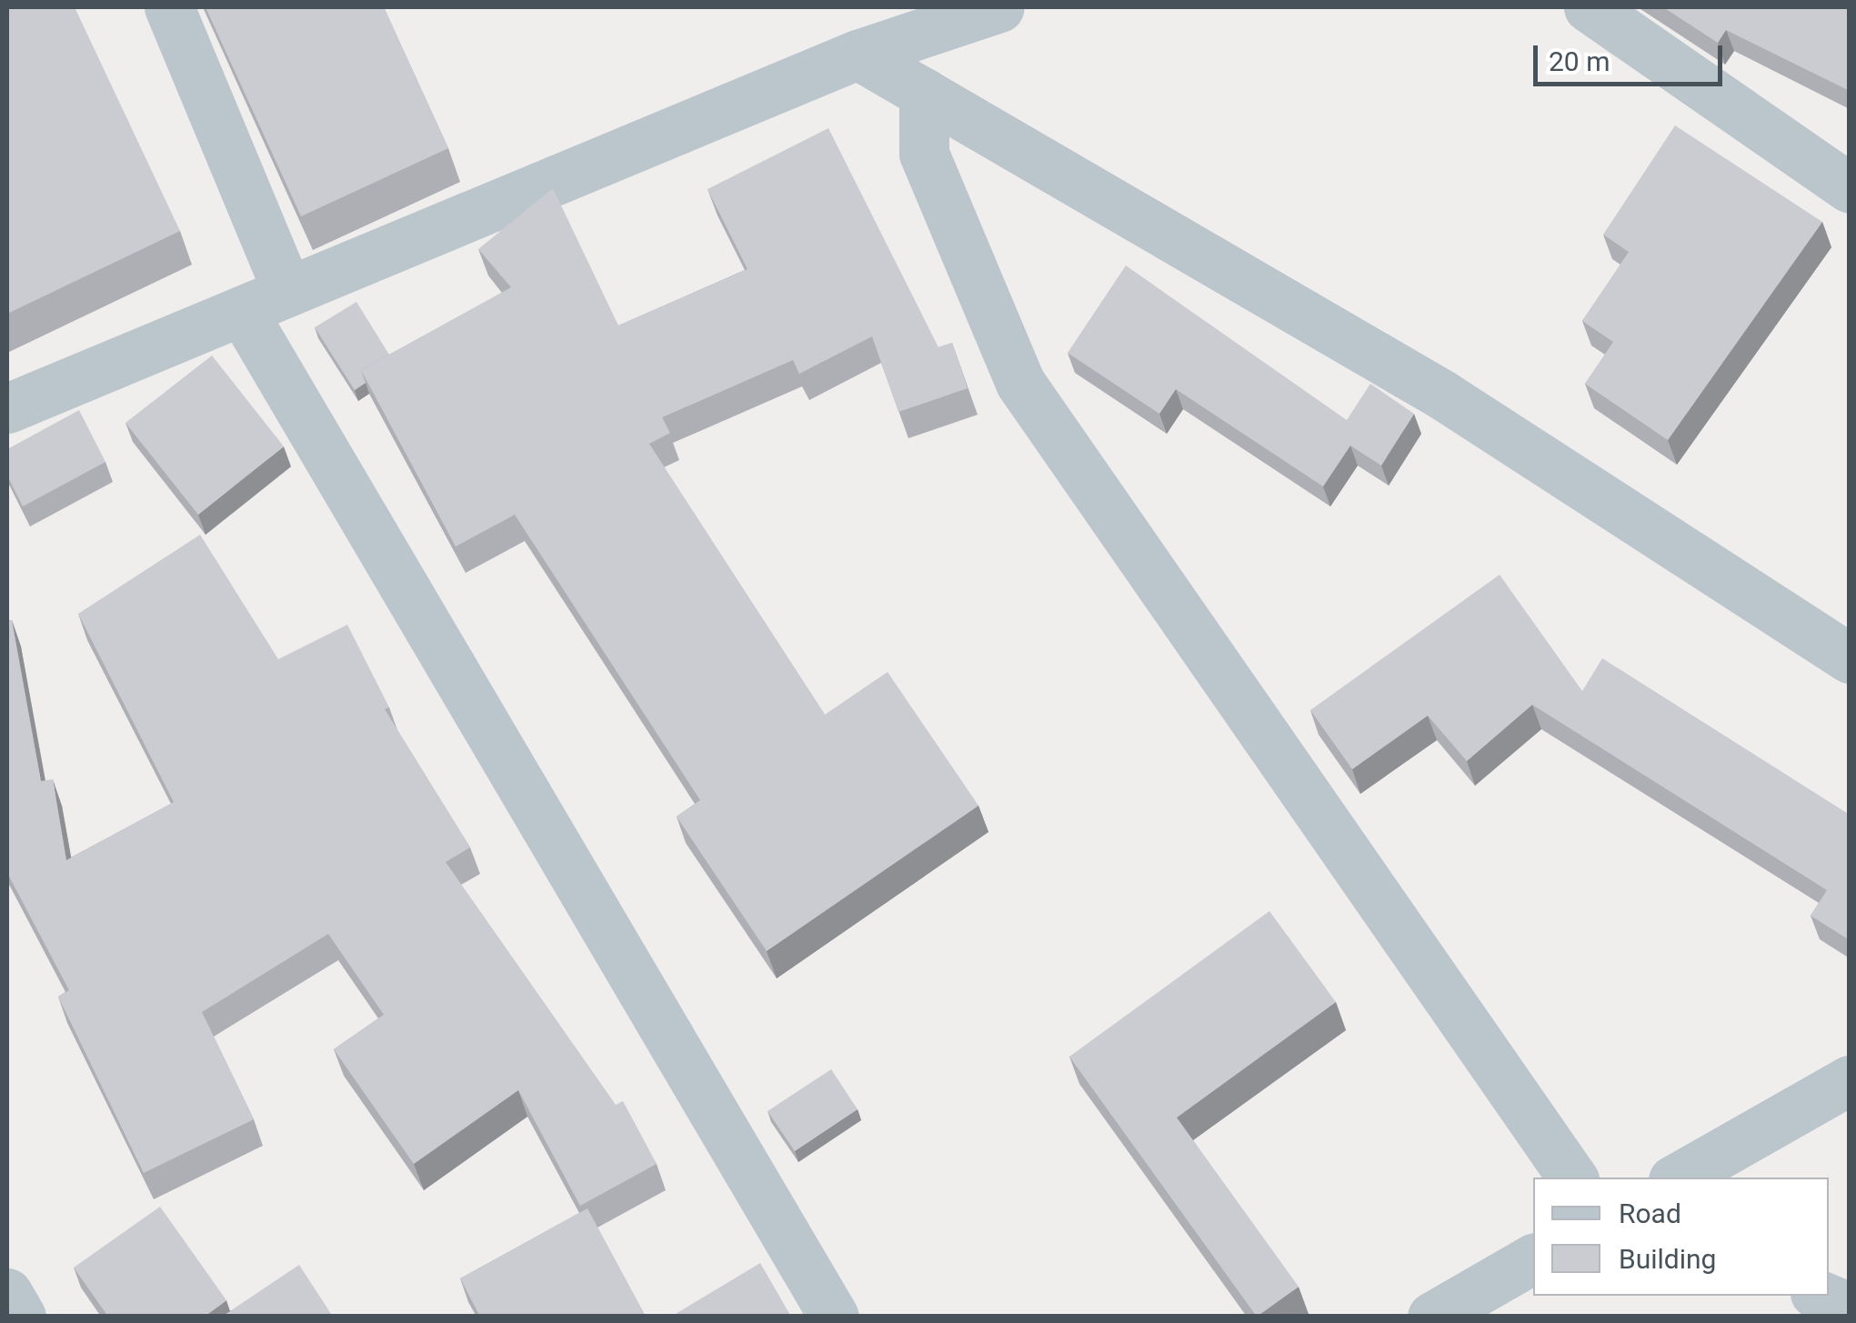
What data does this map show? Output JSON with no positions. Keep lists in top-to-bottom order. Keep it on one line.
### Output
{"legend":["Road","Building"],"scale_bar":"20 m"}
